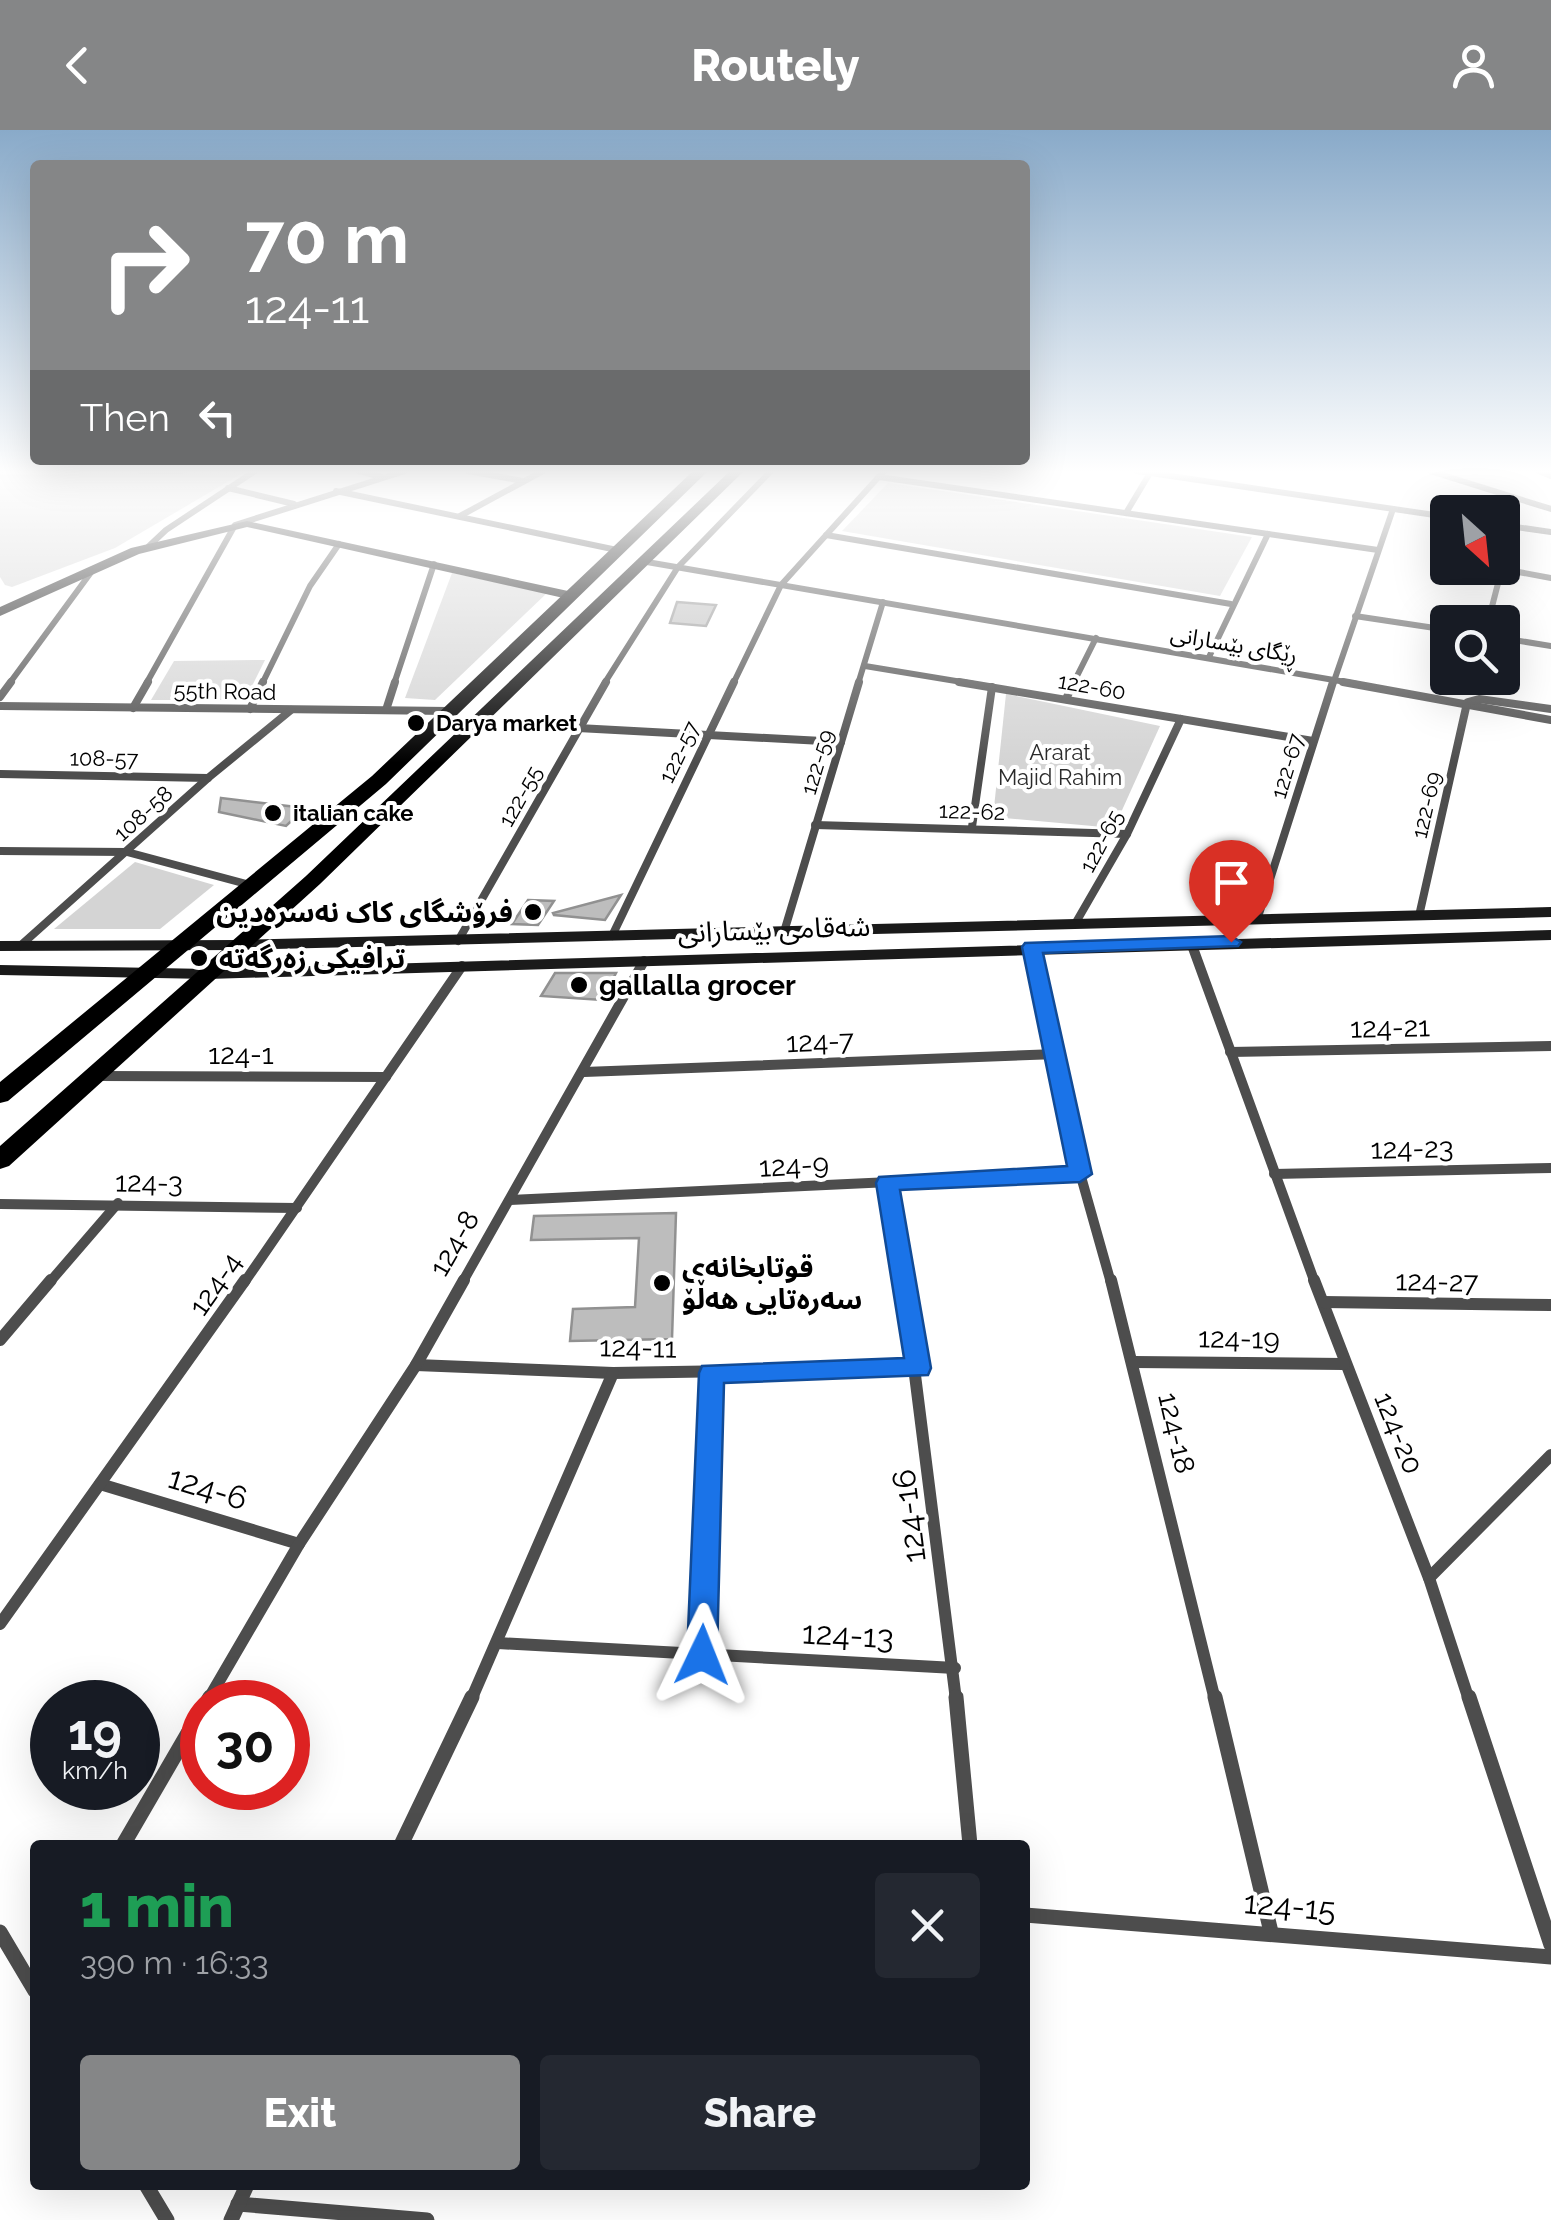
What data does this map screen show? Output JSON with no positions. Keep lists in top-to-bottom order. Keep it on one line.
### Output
{"streets":{"main road":["شەقامی بێسارانی"],"street":["ڕێگای بێسارانی","122-60","55th Road","122-57","108-57","122-59","122-67","122-55","122-69","122-62","108-58","122-65","124-21","124-7","124-1","124-23","124-9","124-3","124-8","124-27","124-4","124-19","124-11","124-18","124-20","124-6","124-16","124-13","124-15"]},"crossings":[["ڕێگای بێسارانی","122-57"],["ڕێگای بێسارانی","122-59"],["ڕێگای بێسارانی","122-67"],["ڕێگای بێسارانی","122-69"],["122-60","122-59"],["122-60","122-67"],["122-60","122-65"],["55th Road","108-58"],["122-57","شەقامی بێسارانی"],["108-57","108-58"],["122-59","122-62"],["122-59","شەقامی بێسارانی"],["122-67","شەقامی بێسارانی"],["122-55","شەقامی بێسارانی"],["122-69","شەقامی بێسارانی"],["122-62","122-65"],["108-58","شەقامی بێسارانی"],["122-65","شەقامی بێسارانی"],["شەقامی بێسارانی","124-8"],["شەقامی بێسارانی","124-4"],["شەقامی بێسارانی","124-18"],["شەقامی بێسارانی","124-20"],["124-21","124-20"],["124-7","124-8"],["124-7","124-18"],["124-1","124-4"],["124-23","124-20"],["124-9","124-8"],["124-9","124-18"],["124-9","124-16"],["124-3","124-4"],["124-8","124-11"],["124-8","124-6"],["124-27","124-20"],["124-4","124-6"],["124-19","124-18"],["124-19","124-20"],["124-11","124-16"],["124-18","124-15"],["124-16","124-13"]],"parks":["Ararat Majid Rahim"],"places":["Darya market","italian cake","فرۆشگای کاک نەسرەدین","ترافیکی زەرگەتە","gallalla grocer","قوتابخانەی سەرەتایی هەڵۆ"],"north":"bottom right","page":{"header":"Routely","turn":["70 m","124-11"],"then":"Then","speed":"19 km/h","limit":"30","heading":["1 min","390 m · 16:33"],"buttons":["Exit","Share"]}}
